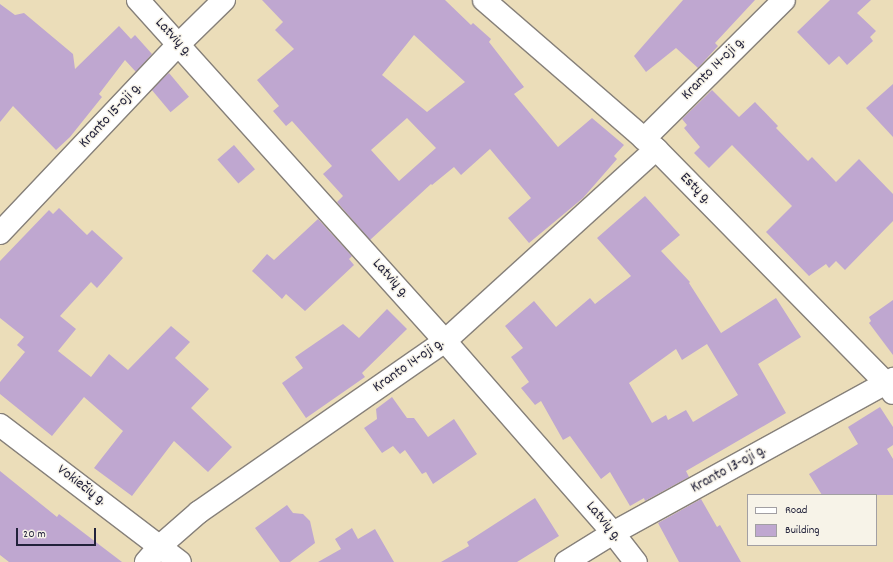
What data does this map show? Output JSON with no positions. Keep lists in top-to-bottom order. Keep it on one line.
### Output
{"streets":{"street":["Latvių g.","Kranto 14-oji g.","Kranto 15-oji g.","Estų g.","Kranto 13-oji g.","Vokiečių g."]},"crossings":[["Latvių g.","Kranto 14-oji g."],["Latvių g.","Kranto 15-oji g."],["Latvių g.","Kranto 13-oji g."],["Kranto 14-oji g.","Estų g."],["Kranto 14-oji g.","Vokiečių g."],["Estų g.","Kranto 13-oji g."]],"legend":["Road","Building"],"scale_bar":"20 m"}
